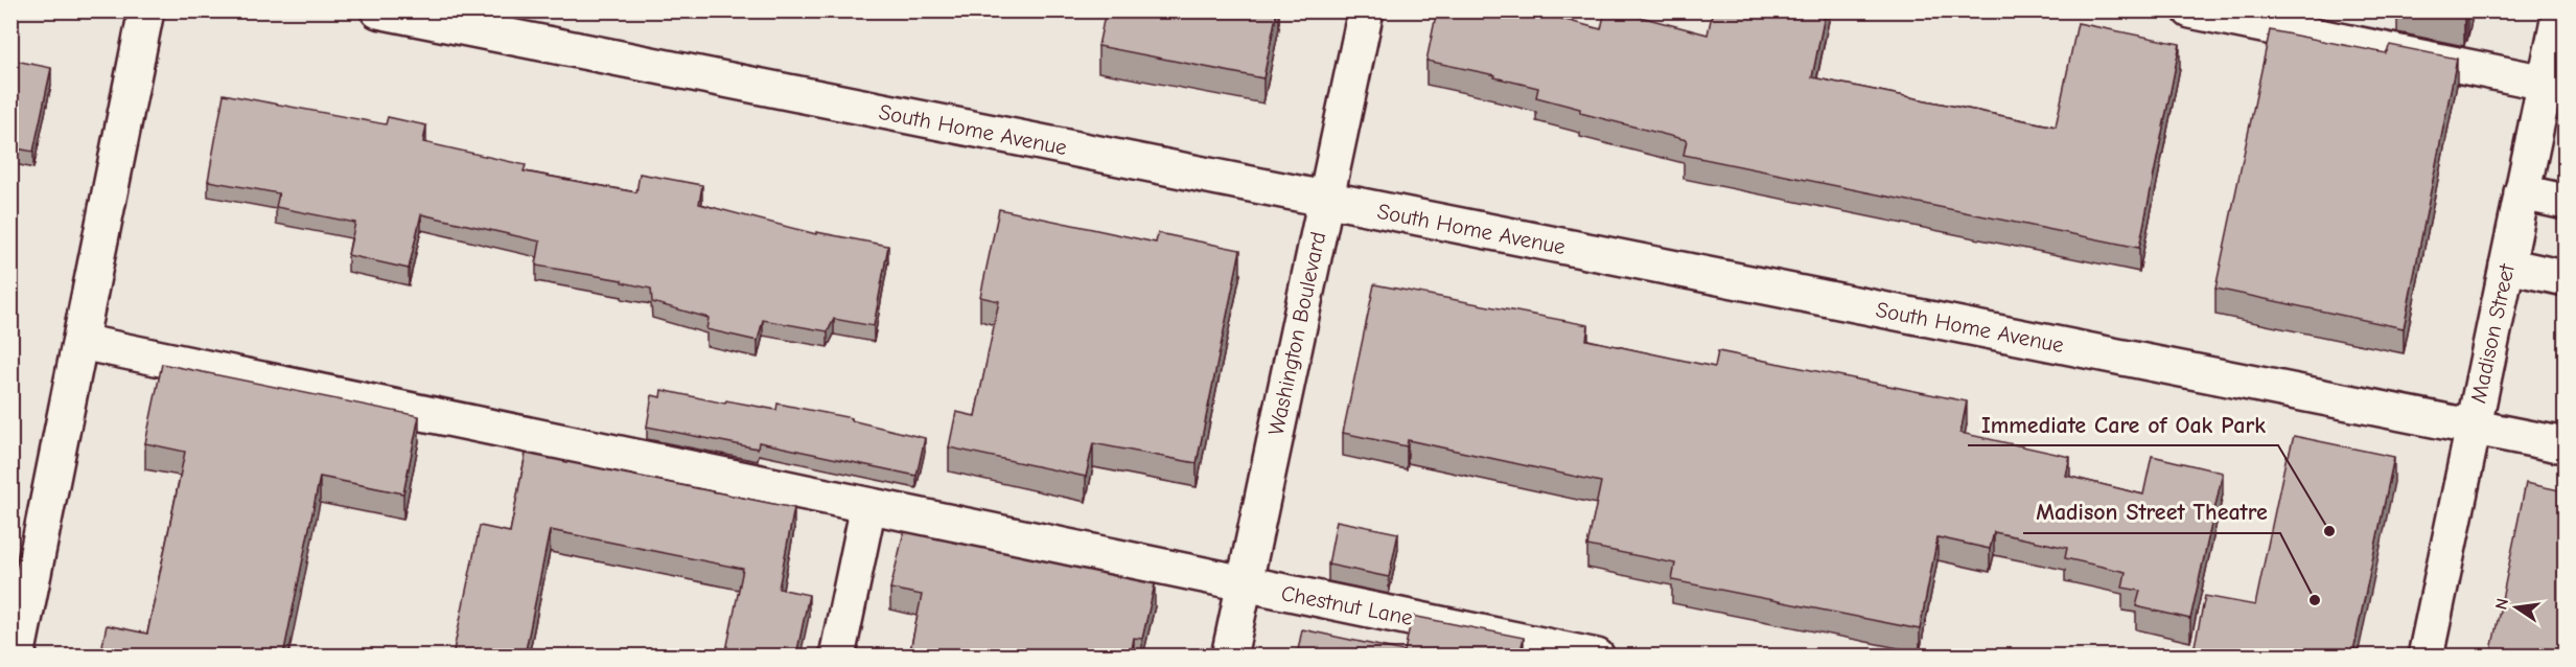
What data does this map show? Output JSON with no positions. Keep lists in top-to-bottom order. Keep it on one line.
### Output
{"streets":{"street":["South Home Avenue","Washington Boulevard","Madison Street","Chestnut Lane"]},"crossings":[["South Home Avenue","Washington Boulevard"],["South Home Avenue","Madison Street"],["Washington Boulevard","Chestnut Lane"]],"places":["Immediate Care of Oak Park","Madison Street Theatre"],"north":"left"}
